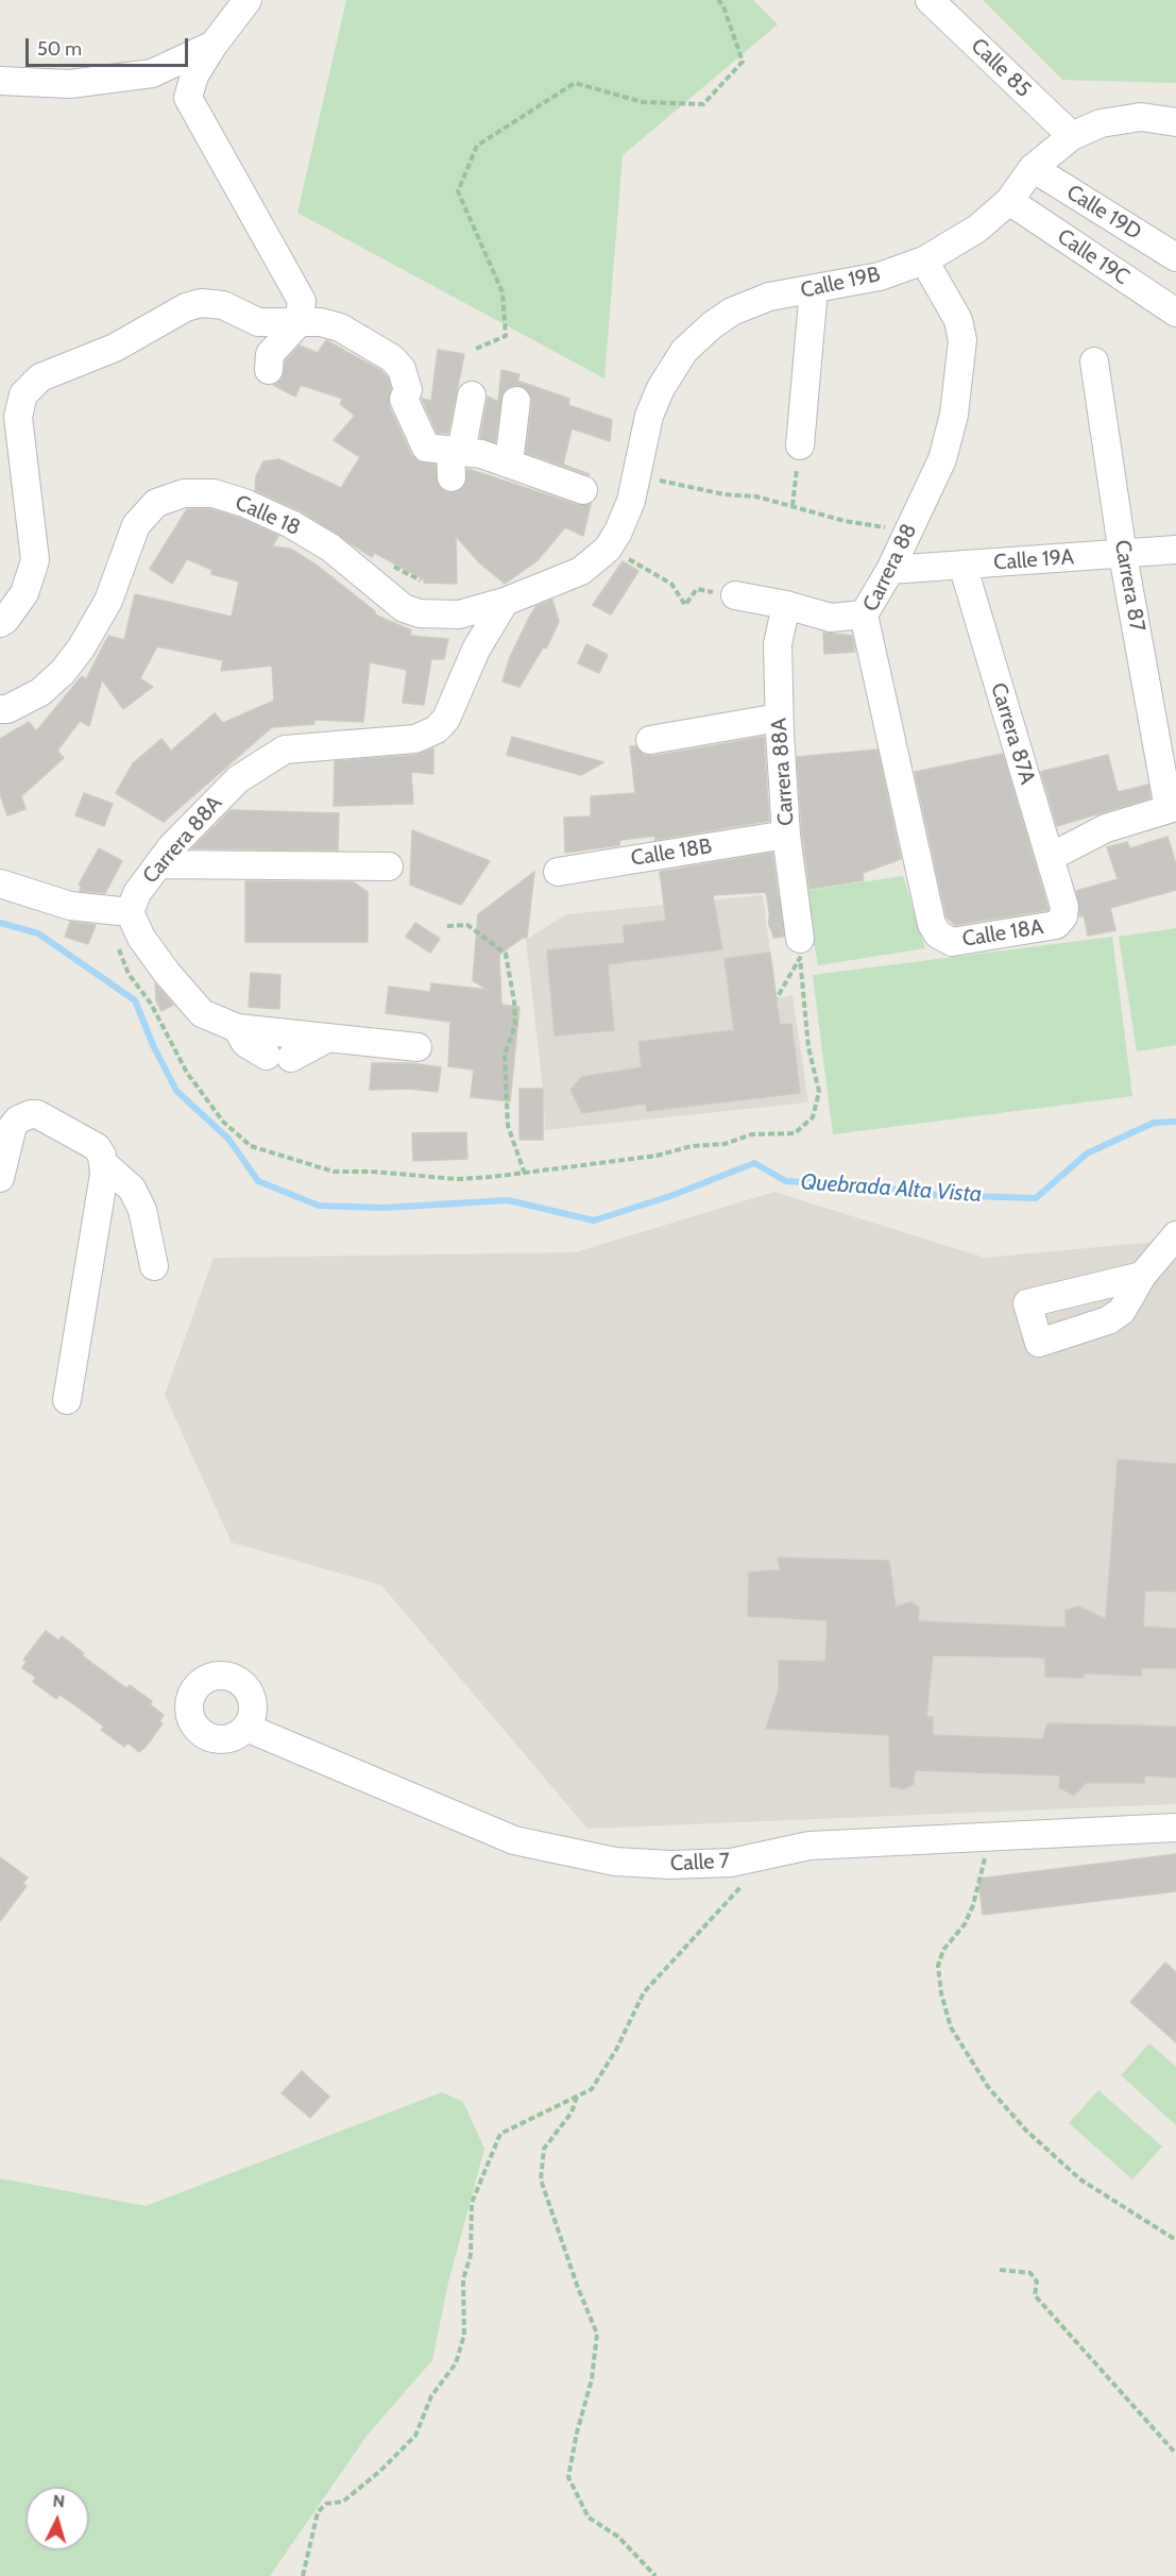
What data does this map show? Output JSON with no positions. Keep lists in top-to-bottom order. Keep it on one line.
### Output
{"streets":{"street":["Calle 85","Calle 19D","Calle 19C","Calle 19B","Calle 18","Calle 19A","Carrera 88","Carrera 87","Carrera 87A","Carrera 88A","Calle 18B","Calle 18A","Calle 7"]},"crossings":[["Calle 85","Calle 19B"],["Calle 19D","Calle 19B"],["Calle 19C","Calle 19B"],["Calle 19B","Calle 18"],["Calle 19B","Carrera 88"],["Calle 18","Carrera 88A"],["Calle 19A","Carrera 88"],["Calle 19A","Carrera 87"],["Calle 19A","Carrera 87A"],["Carrera 88","Calle 18A"],["Carrera 87A","Calle 18A"],["Carrera 88A","Calle 18B"]],"water":["Quebrada Alta Vista"],"scale_bar":"50 m","north":"top"}
